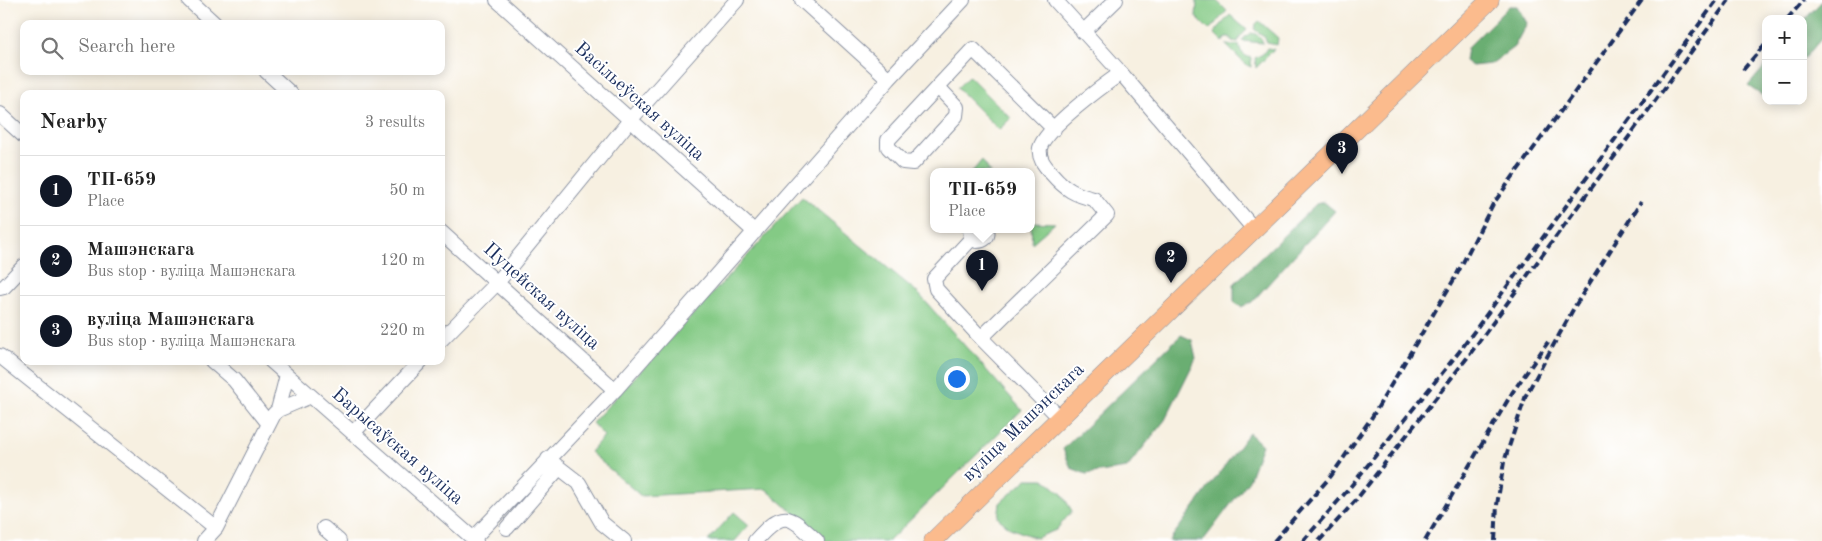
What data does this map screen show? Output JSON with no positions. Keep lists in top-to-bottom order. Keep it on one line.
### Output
{"streets":{"main road":["вуліца Машэнскага"],"street":["Васільеўская вуліца","Пуцейская вуліца","Барысаўская вуліца"]},"page":{"map_buttons":["+","−"],"search":"Search here","heading":["Nearby","3 results"],"pins":["3","2","1"],"list":[{"mark":"1","name":"ТП-659","note":"Place","value":"50 m"},{"mark":"2","name":"Машэнскага","note":"Bus stop · вуліца Машэнскага","value":"120 m"},{"mark":"3","name":"вуліца Машэнскага","note":"Bus stop · вуліца Машэнскага","value":"220 m"}],"popup":["ТП-659","Place"]}}
